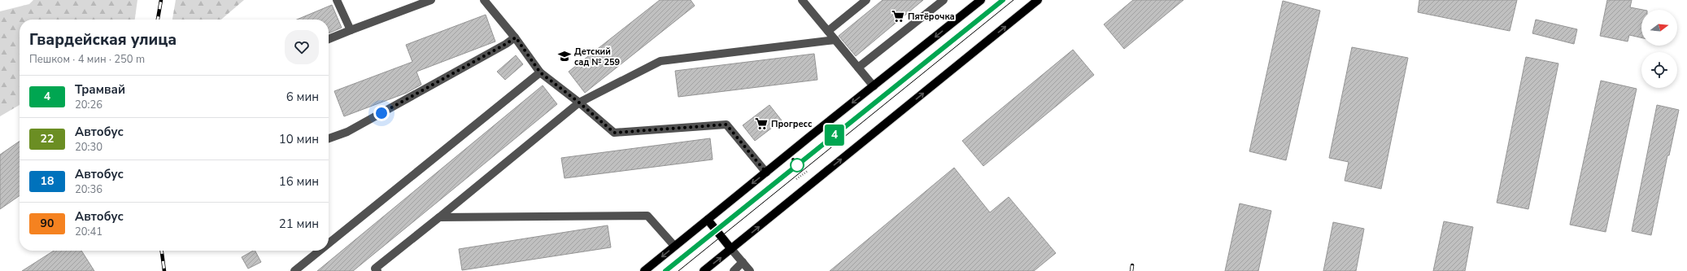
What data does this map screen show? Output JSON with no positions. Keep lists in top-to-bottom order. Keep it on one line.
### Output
{"places":{"supermarket":["Пятёрочка","Прогресс"],"school or university":["Детский сад № 259"]},"lines":["tram line 4"],"north":"right","page":{"on_map":"4","heading":["Гвардейская улица","Пешком · 4 мин · 250 m"],"list":[{"mark":"4","name":"Трамвай","note":"20:26","value":"6 мин"},{"mark":"22","name":"Автобус","note":"20:30","value":"10 мин"},{"mark":"18","name":"Автобус","note":"20:36","value":"16 мин"},{"mark":"90","name":"Автобус","note":"20:41","value":"21 мин"}]}}
